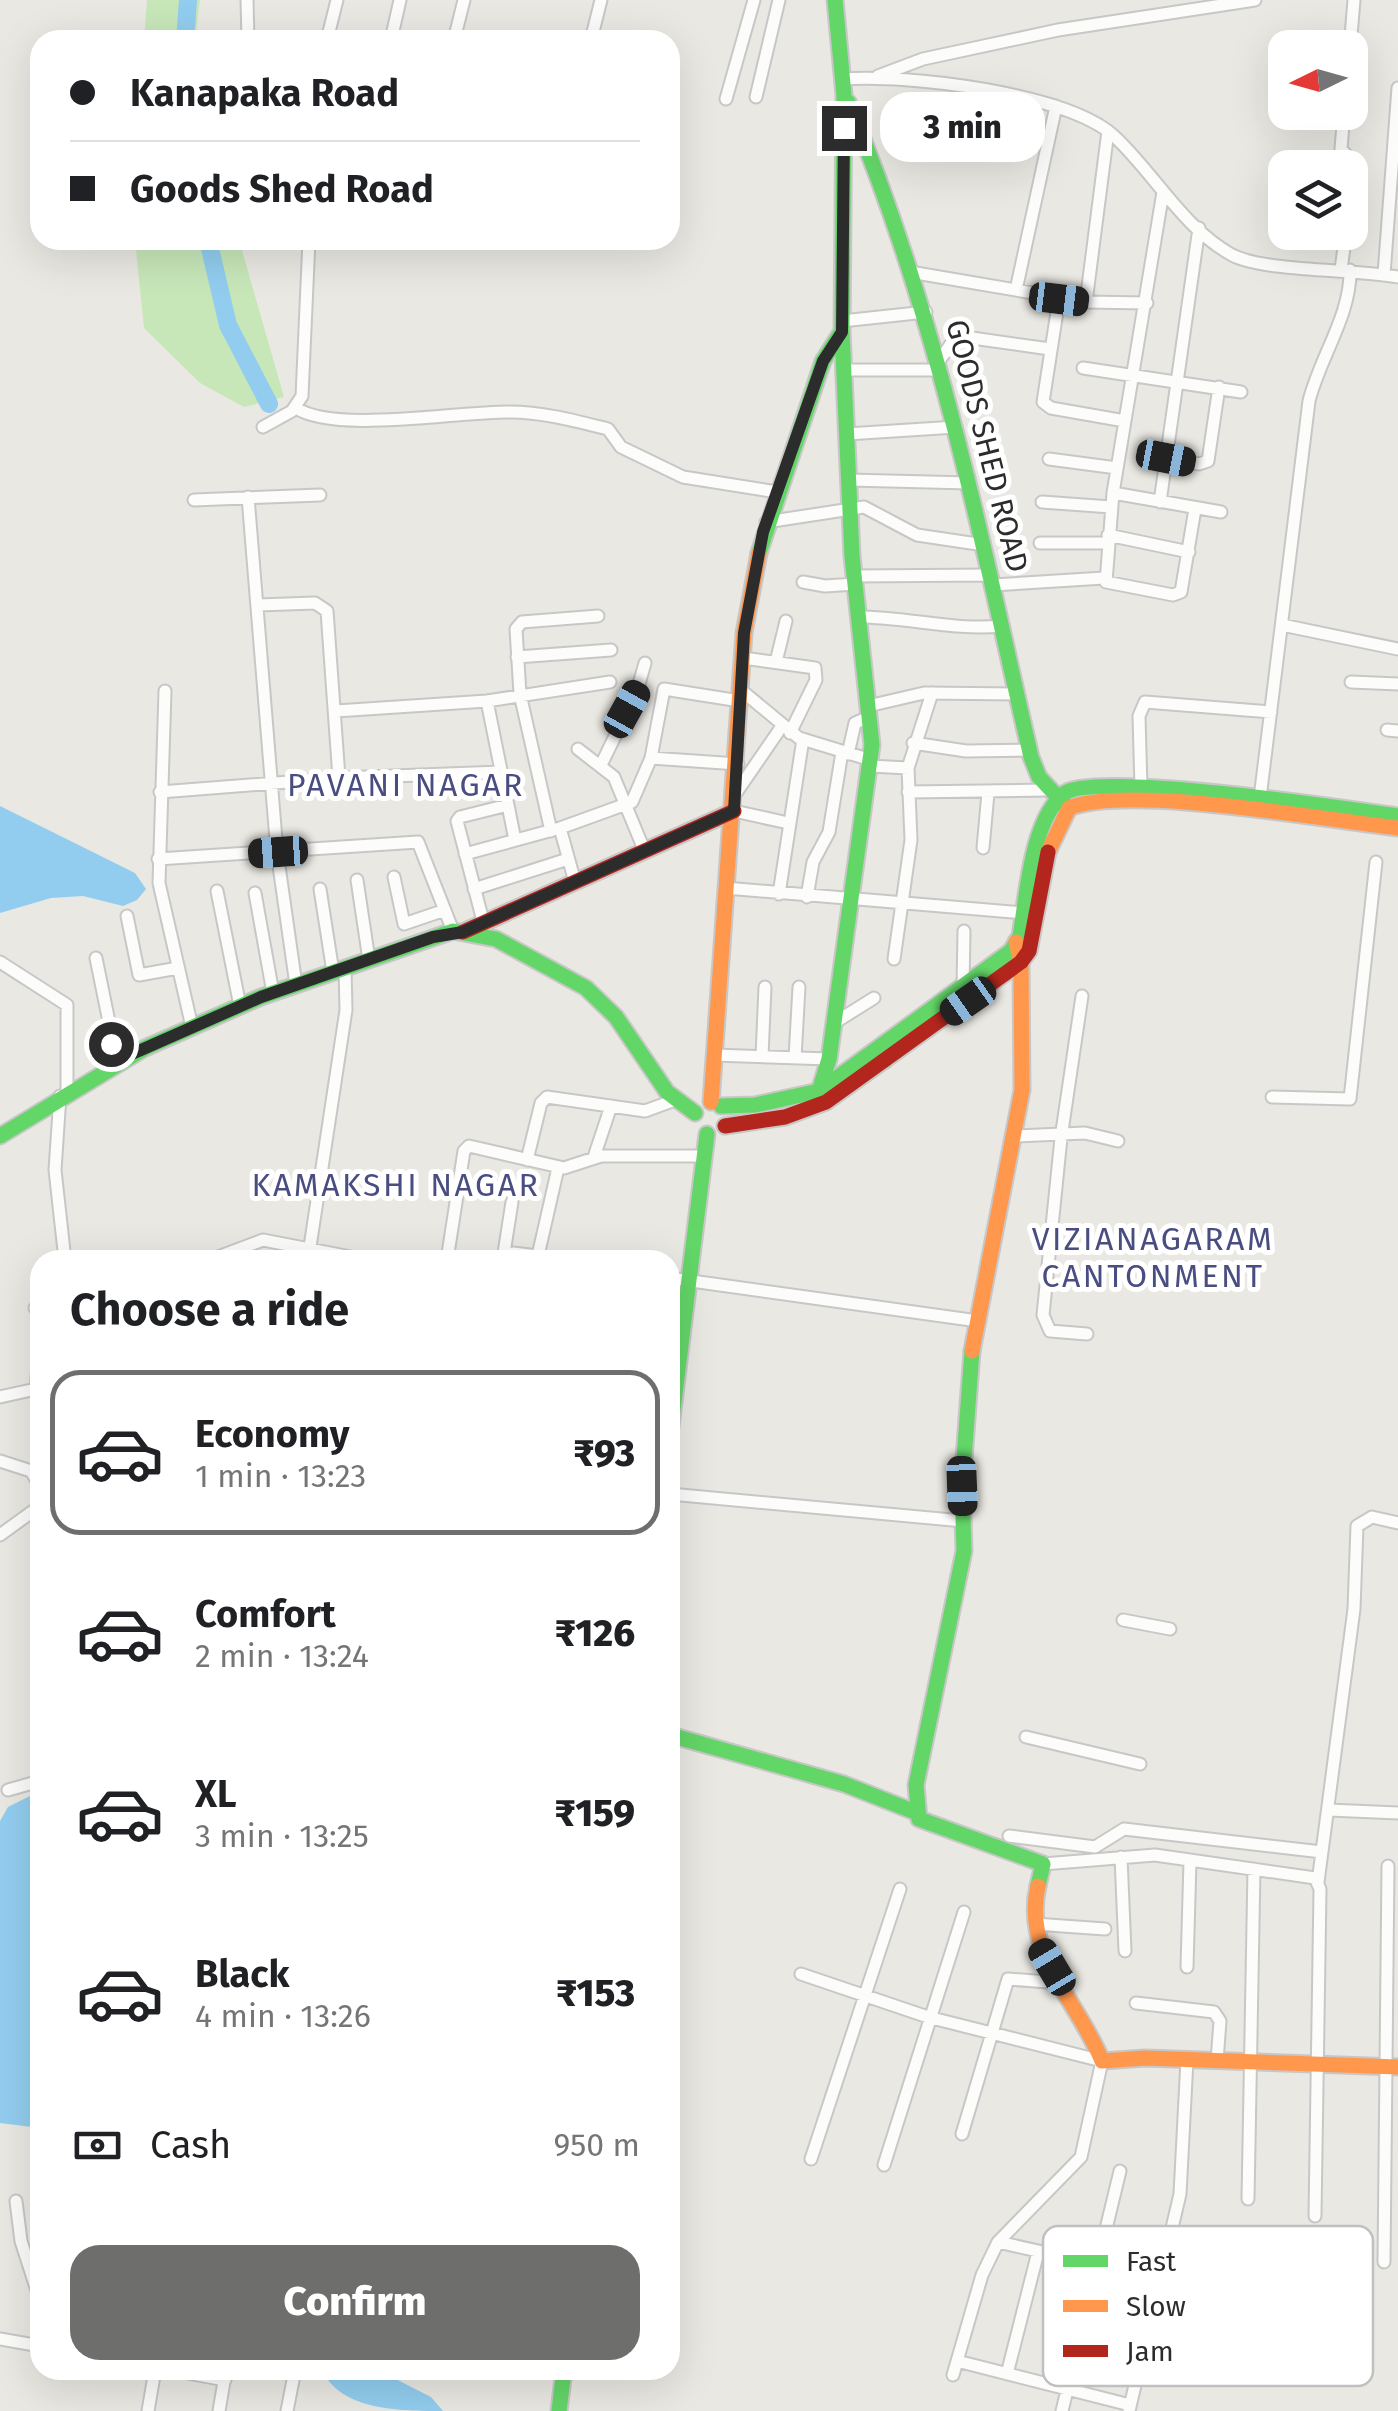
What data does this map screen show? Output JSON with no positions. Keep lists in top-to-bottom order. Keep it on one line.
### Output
{"streets":{"street":["GOODS SHED ROAD"]},"districts":["PAVANI NAGAR","KAMAKSHI NAGAR","VIZIANAGARAM CANTONMENT"],"legend":["Fast","Slow","Jam"],"north":"left","page":{"banner":["Kanapaka Road","Goods Shed Road"],"bubble":"3 min","heading":"Choose a ride","list":[{"name":"Economy","note":"1 min · 13:23","value":"₹93"},{"name":"Comfort","note":"2 min · 13:24","value":"₹126"},{"name":"XL","note":"3 min · 13:25","value":"₹159"},{"name":"Black","note":"4 min · 13:26","value":"₹153"}],"pay":["Cash","950 m"],"buttons":"Confirm"}}
